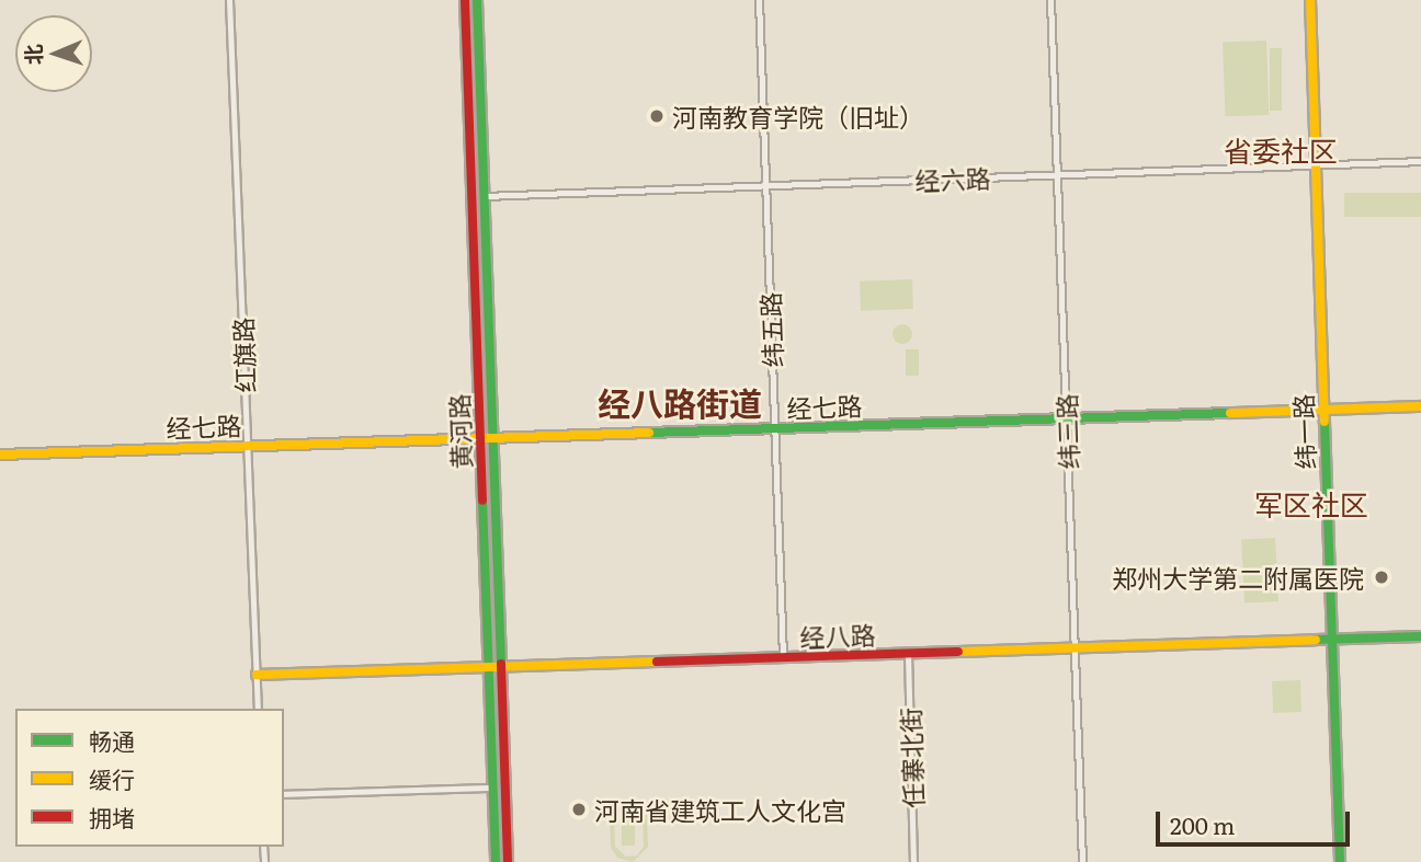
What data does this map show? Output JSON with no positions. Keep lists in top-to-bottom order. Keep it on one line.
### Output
{"streets":{"street":["经六路","纬五路","红旗路","经七路","黄河路","纬三路","纬一路","经八路","任寨北街"]},"crossings":[["经六路","纬五路"],["经六路","黄河路"],["经六路","纬三路"],["经六路","纬一路"],["纬五路","经七路"],["纬五路","经八路"],["红旗路","经七路"],["红旗路","经八路"],["经七路","黄河路"],["经七路","纬三路"],["经七路","纬一路"],["黄河路","经八路"],["纬三路","经八路"],["纬一路","经八路"],["经八路","任寨北街"]],"districts":["省委社区","经八路街道","军区社区"],"places":["河南教育学院（旧址）","郑州大学第二附属医院","河南省建筑工人文化宫"],"legend":["畅通","缓行","拥堵"],"scale_bar":"200 m","north":"left"}
